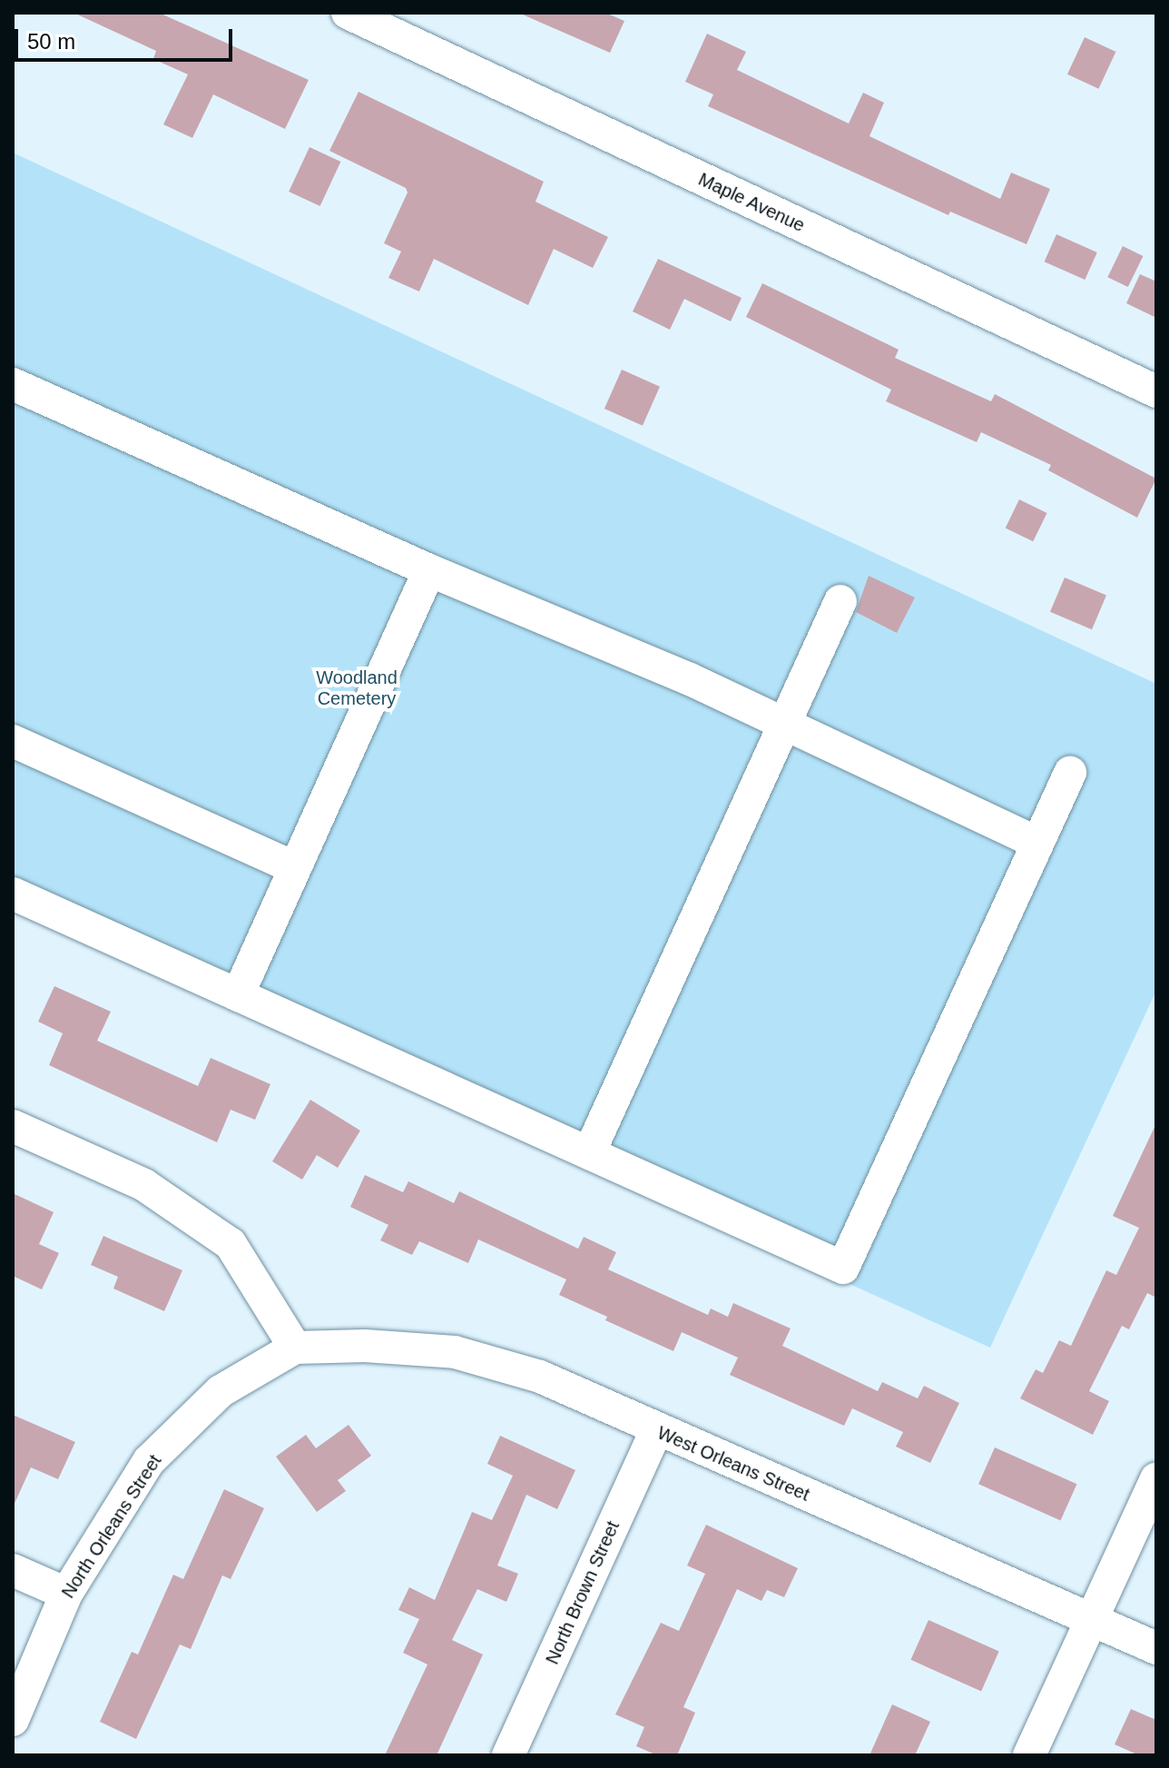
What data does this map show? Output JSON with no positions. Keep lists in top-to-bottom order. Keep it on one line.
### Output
{"streets":{"street":["Maple Avenue","West Orleans Street","North Orleans Street","North Brown Street"]},"crossings":[["West Orleans Street","North Orleans Street"],["West Orleans Street","North Brown Street"]],"parks":["Woodland Cemetery"],"scale_bar":"50 m"}
